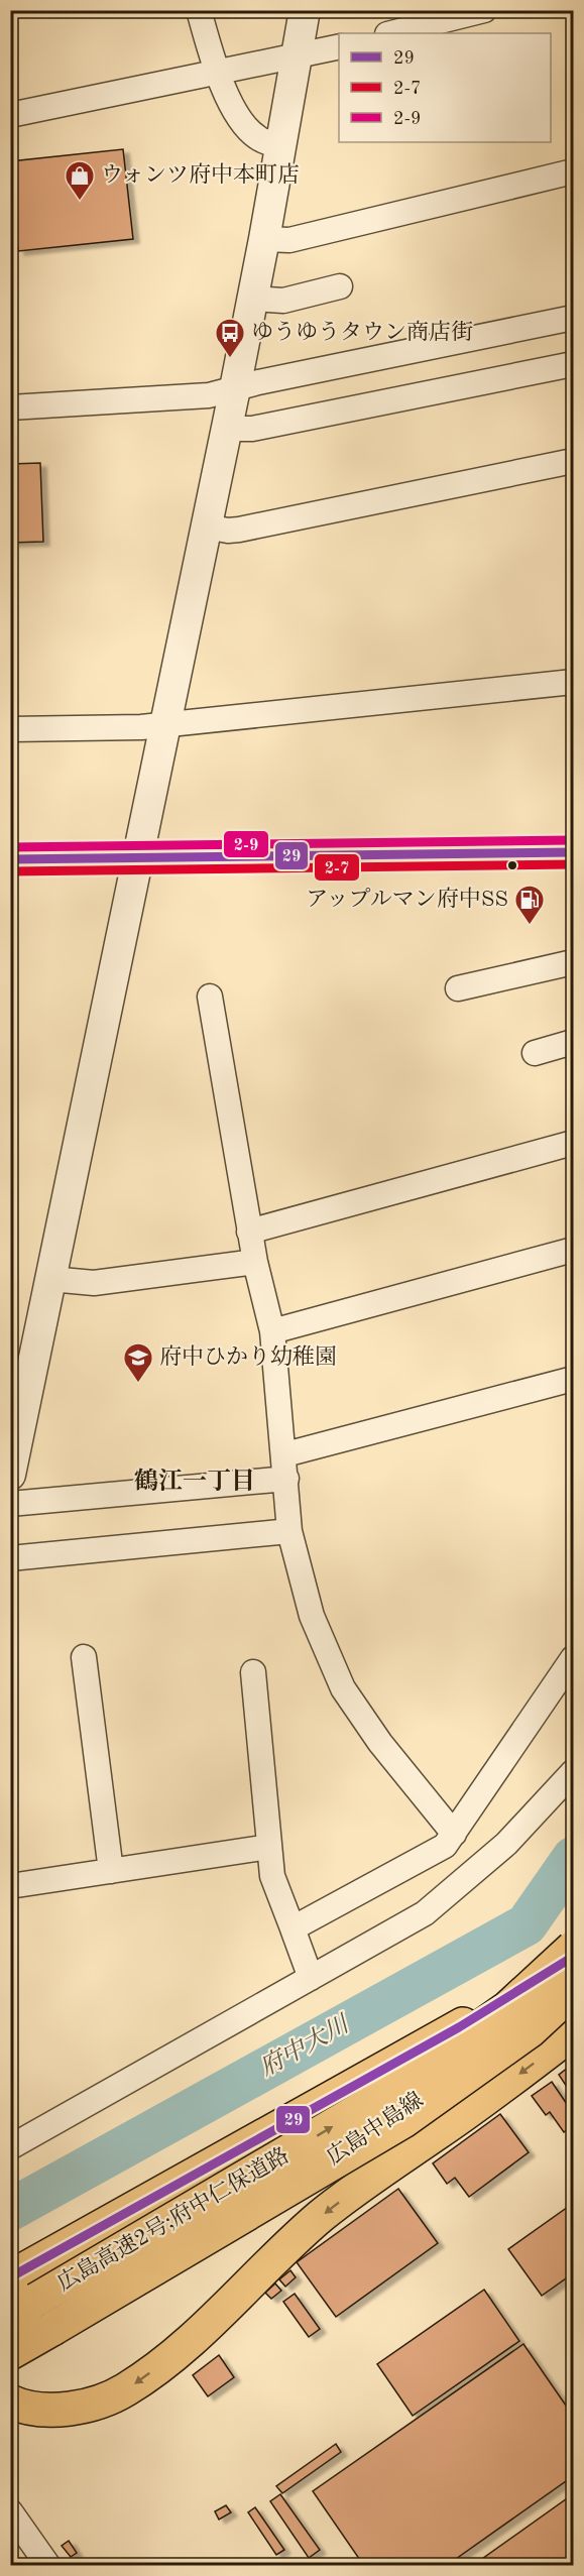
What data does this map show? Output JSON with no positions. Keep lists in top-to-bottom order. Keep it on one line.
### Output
{"streets":{"main road":["広島中島線","広島高速2号;府中仁保道路"]},"districts":["鶴江一丁目"],"water":["府中大川"],"places":{"shop":["ウォンツ府中本町店"],"bus stop":["ゆうゆうタウン商店街"],"fuel station":["アップルマン府中SS"],"school or university":["府中ひかり幼稚園"]},"lines":["transit line 2-9","transit line 29","transit line 2-7"],"legend":["29","2-7","2-9"]}
